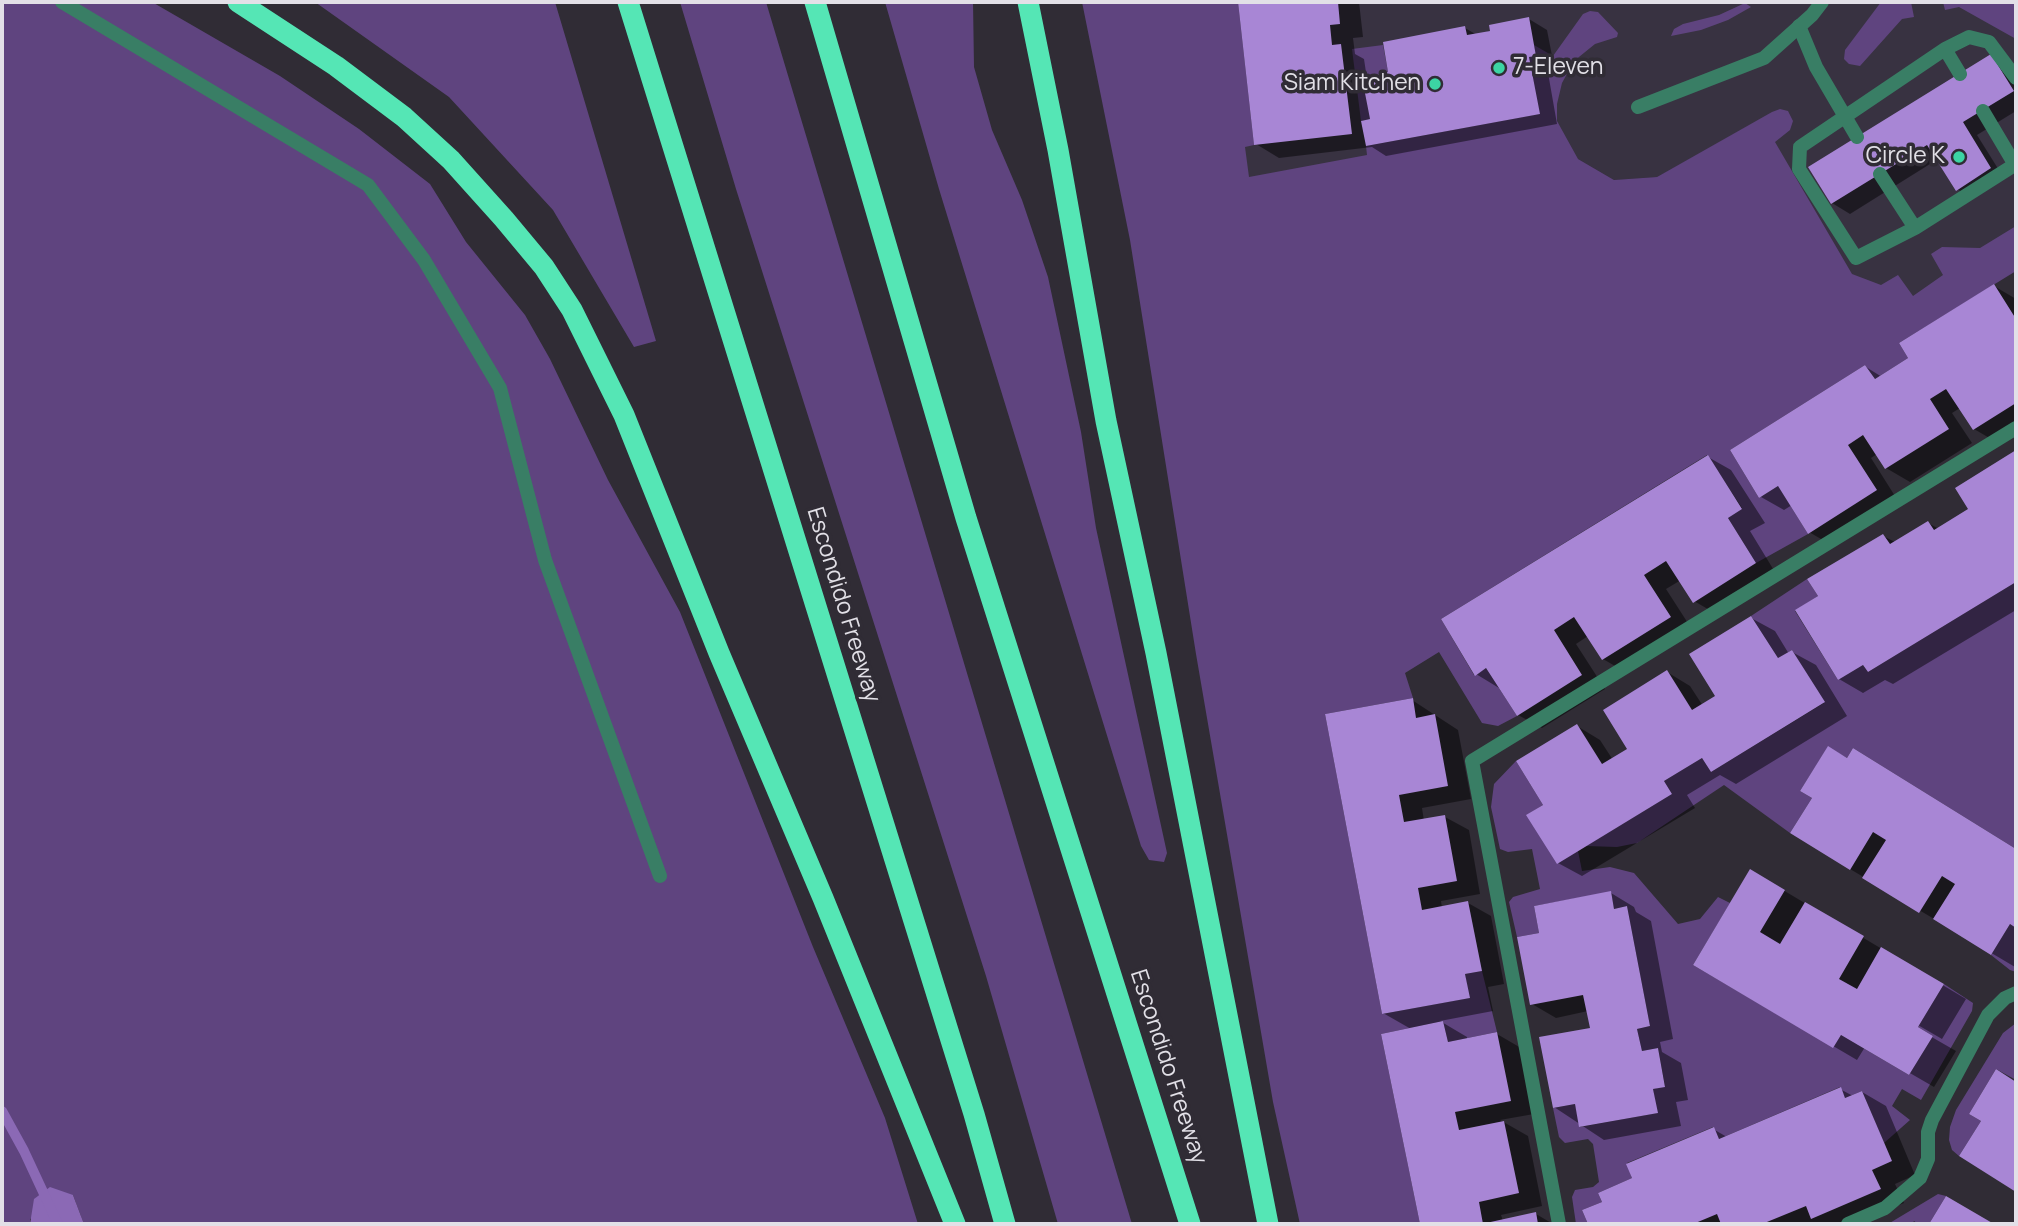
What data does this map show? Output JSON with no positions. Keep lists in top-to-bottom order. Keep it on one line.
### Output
{"streets":{"highway":["Escondido Freeway"]},"places":["7-Eleven","Siam Kitchen","Circle K"]}
